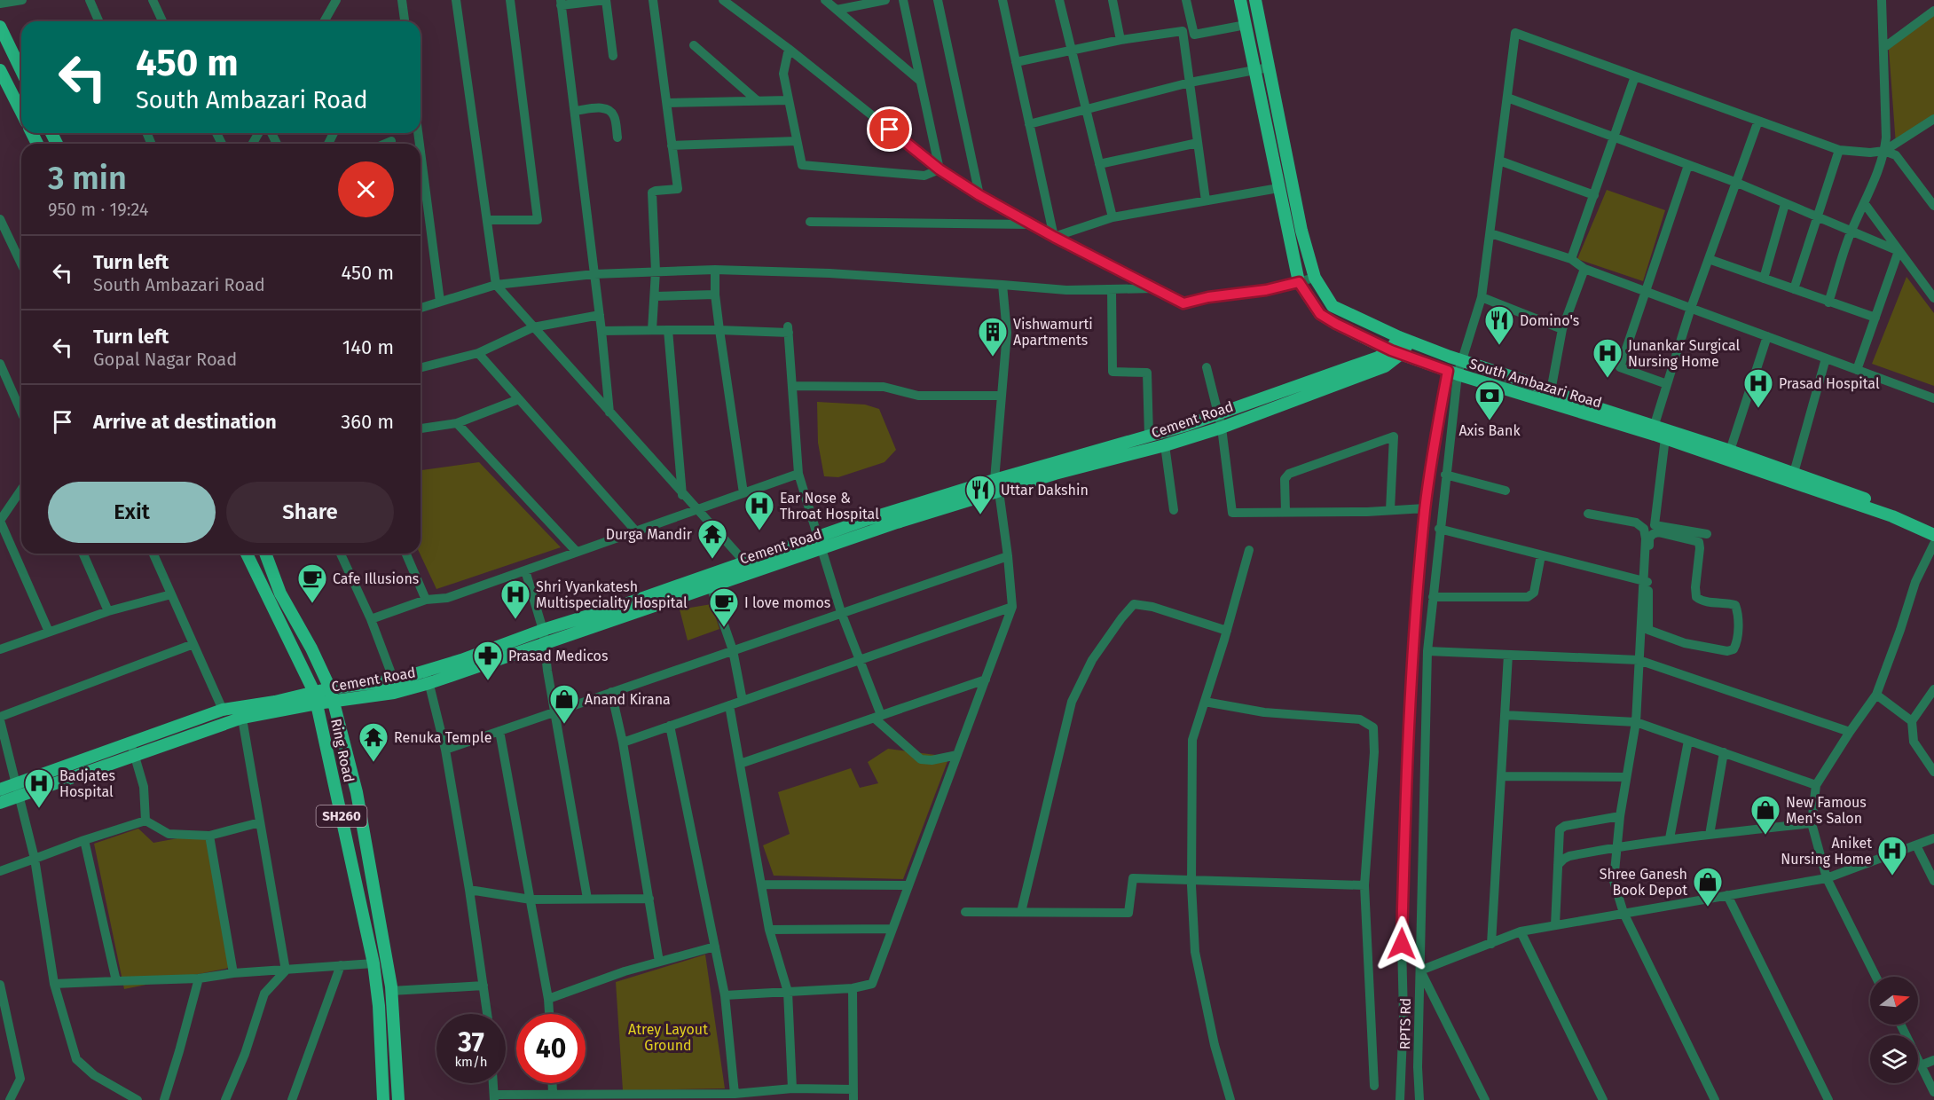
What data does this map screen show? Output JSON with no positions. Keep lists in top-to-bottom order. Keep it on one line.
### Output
{"streets":{"main road":["South Ambazari Road","Cement Road","Ring Road","SH260"],"street":["RPTS Rd"]},"crossings":[["South Ambazari Road","Cement Road"],["South Ambazari Road","RPTS Rd"],["Cement Road","Ring Road"]],"parks":["Atrey Layout Ground"],"places":{"restaurant":["Domino's","Uttar Dakshin"],"building":["Vishwamurti Apartments"],"hospital":["Junankar Surgical Nursing Home","Prasad Hospital","Ear Nose & Throat Hospital","Shri Vyankatesh Multispeciality Hospital","Badjates Hospital","Aniket Nursing Home"],"bank":["Axis Bank"],"temple":["Durga Mandir","Renuka Temple"],"cafe":["Cafe Illusions","I love momos"],"pharmacy":["Prasad Medicos"],"shop":["Anand Kirana","New Famous Men's Salon","Shree Ganesh Book Depot"]},"north":"right","page":{"turn":["450 m","South Ambazari Road"],"heading":["3 min","950 m · 19:24"],"list":[{"name":"Turn left","note":"South Ambazari Road","value":"450 m"},{"name":"Turn left","note":"Gopal Nagar Road","value":"140 m"},{"name":"Arrive at destination","value":"360 m"}],"buttons":["Exit","Share"],"speed":"37 km/h","limit":"40"}}
